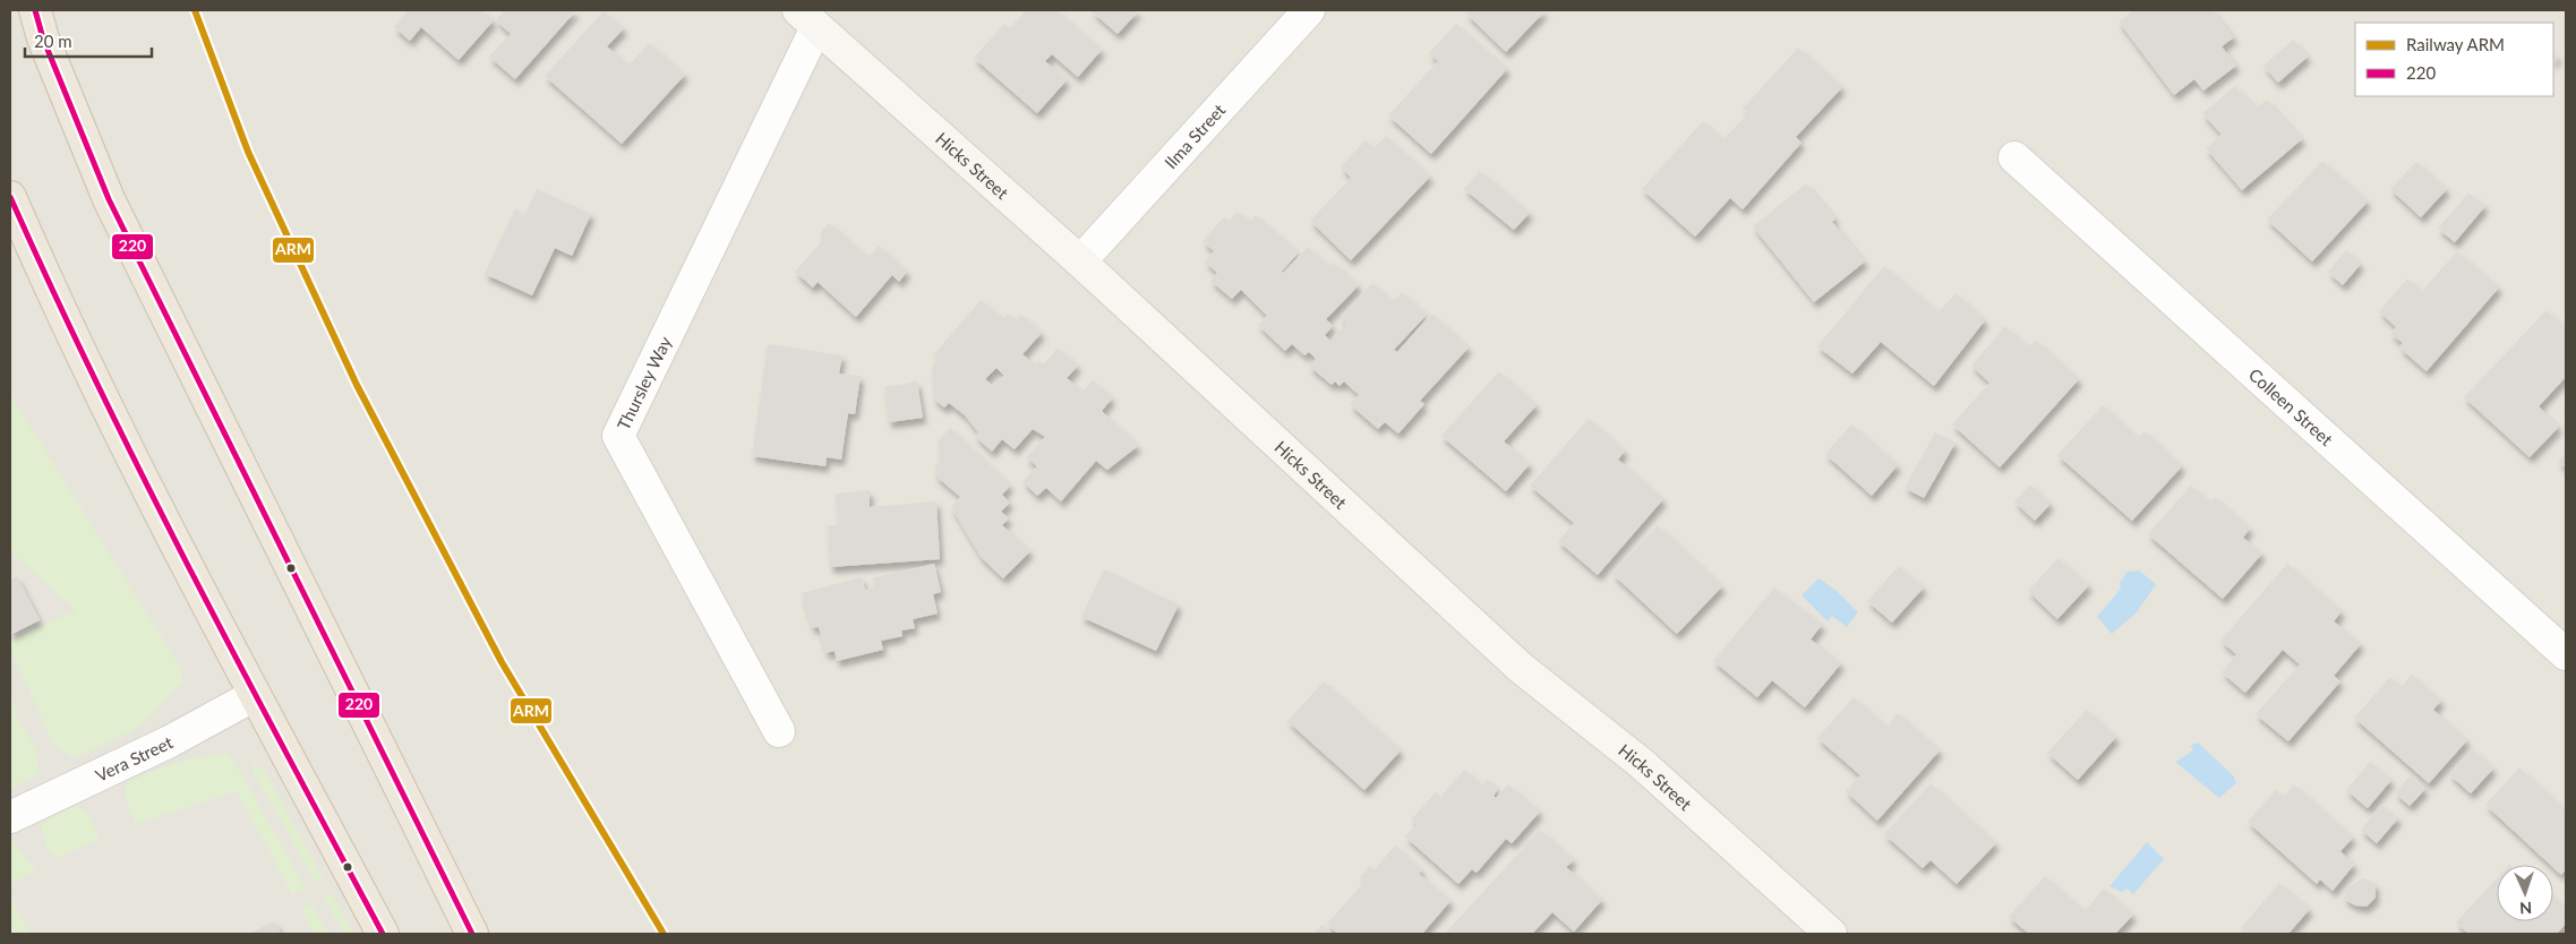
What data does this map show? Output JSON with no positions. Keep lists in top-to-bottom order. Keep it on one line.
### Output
{"streets":{"street":["Ilma Street","Hicks Street","Thursley Way","Colleen Street","Vera Street"]},"crossings":[["Ilma Street","Hicks Street"],["Hicks Street","Thursley Way"]],"lines":["rail line ARM","transit line 220"],"legend":["Railway ARM","220"],"scale_bar":"20 m","north":"bottom"}
